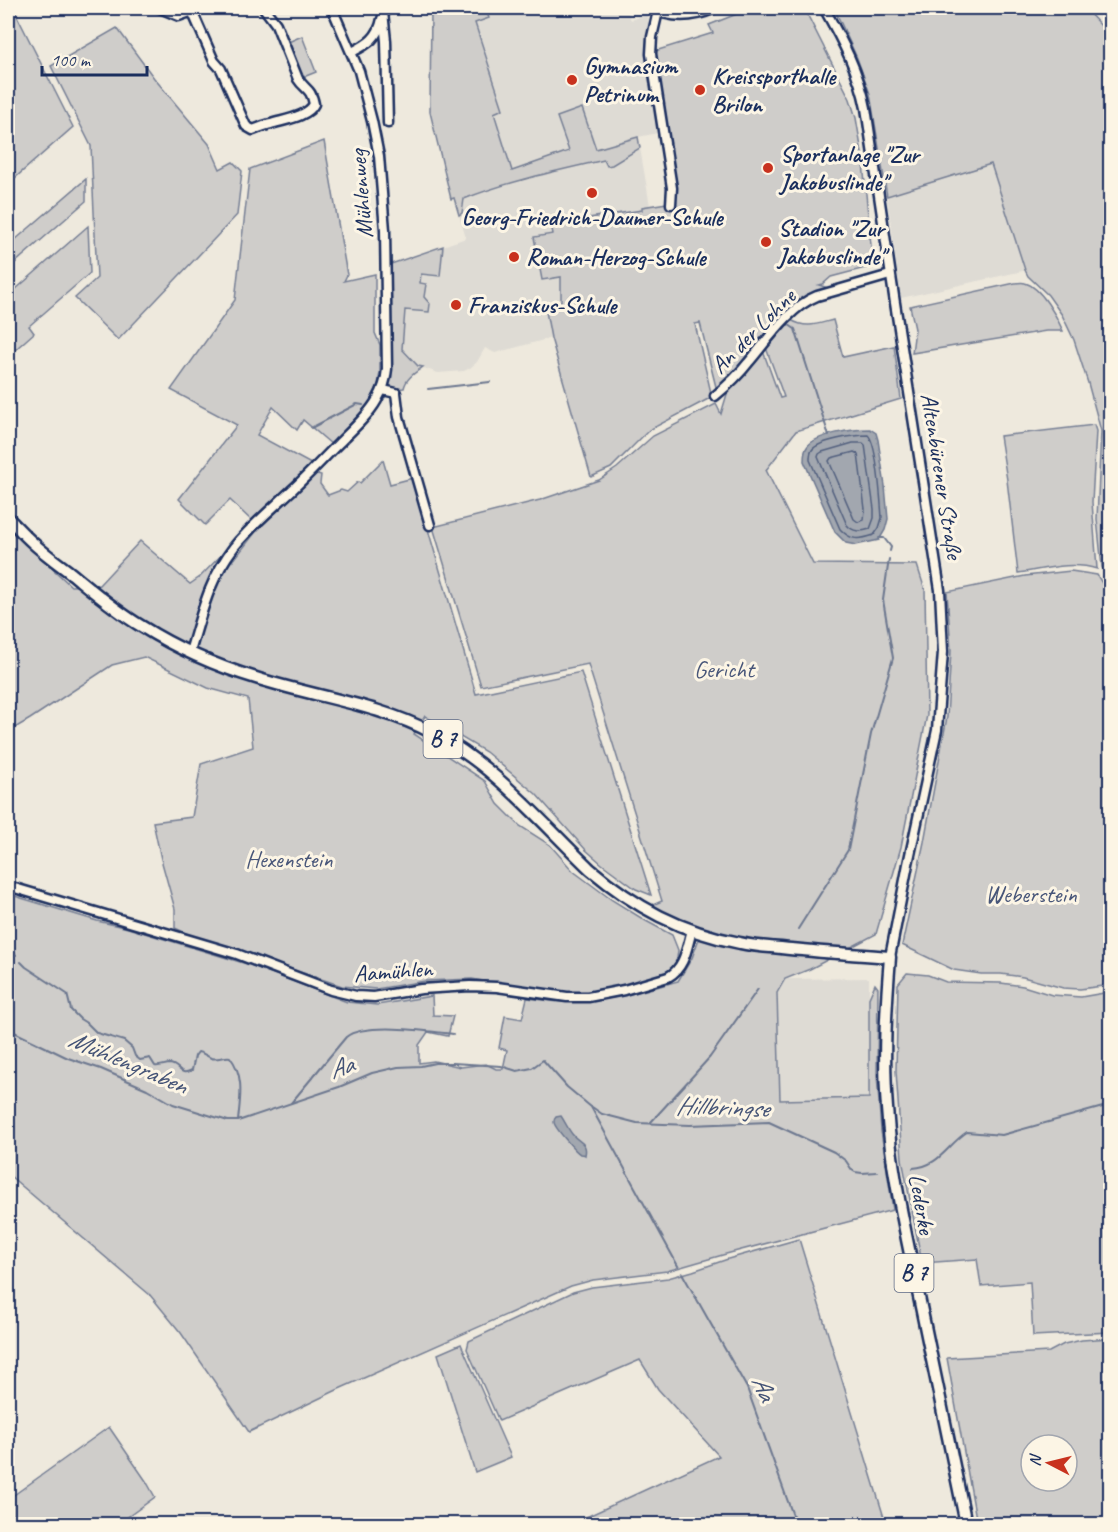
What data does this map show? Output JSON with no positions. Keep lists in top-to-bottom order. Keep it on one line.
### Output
{"streets":{"main road":["B 7","Lederke"],"street":["Mühlenweg","An der Lohne","Altenbürener Straße","Aamühlen"]},"crossings":[["Mühlenweg","B 7"],["An der Lohne","Altenbürener Straße"],["Altenbürener Straße","B 7"],["Altenbürener Straße","Lederke"],["B 7","Aamühlen"],["B 7","Lederke"]],"water":["Mühlengraben","Aa","Hillbringse"],"parks":["Gericht","Hexenstein","Weberstein"],"places":["Gymnasium Petrinum","Kreissporthalle Brilon","Sportanlage \"Zur Jakobuslinde\"","Georg-Friedrich-Daumer-Schule","Stadion \"Zur Jakobuslinde\"","Roman-Herzog-Schule","Franziskus-Schule"],"scale_bar":"100 m","north":"left"}
